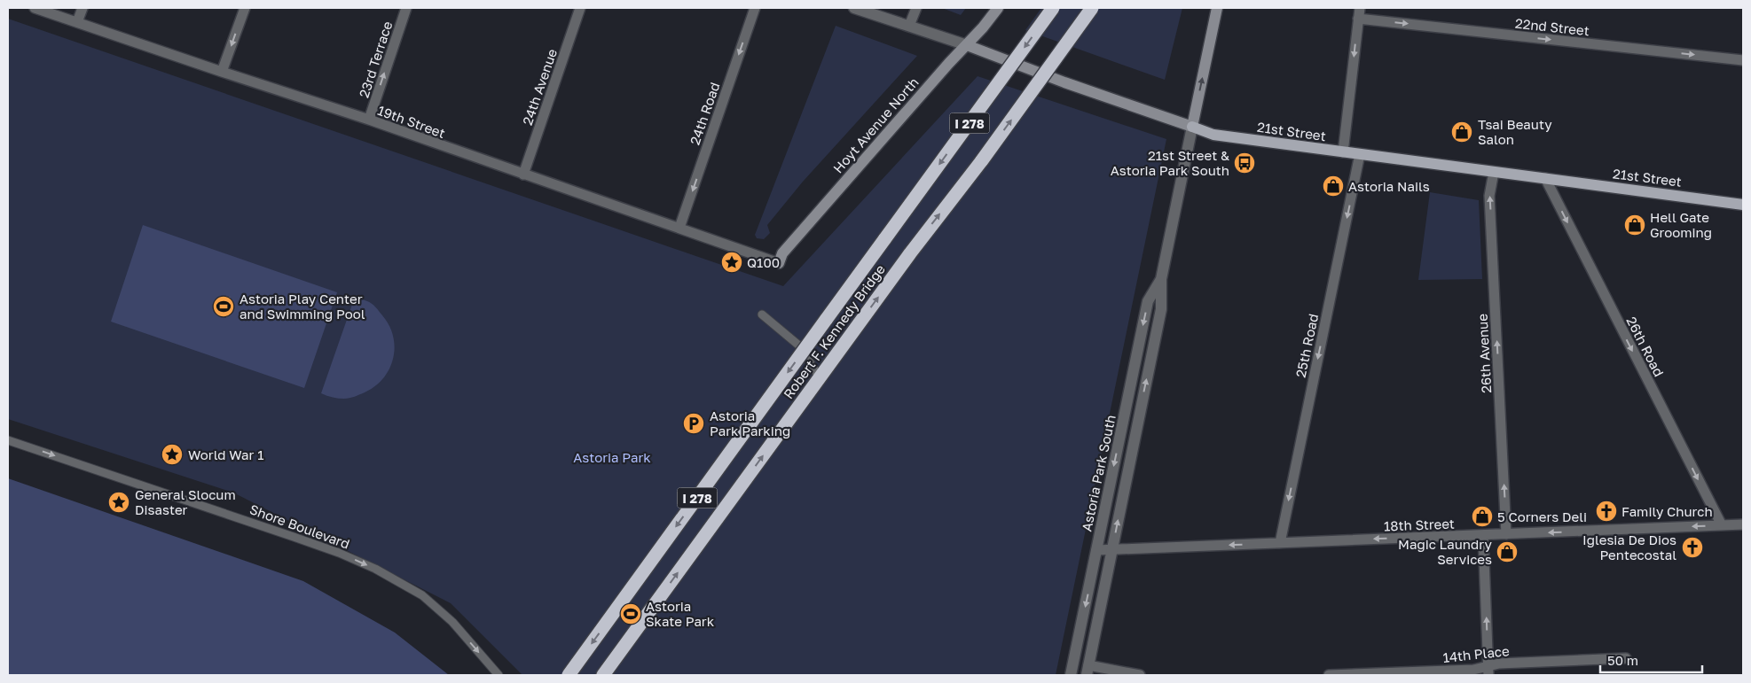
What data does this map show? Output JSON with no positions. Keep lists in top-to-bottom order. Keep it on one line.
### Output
{"streets":{"highway":["I 278","Robert F. Kennedy Bridge"],"main road":["Hoyt Avenue North","21st Street"],"street":["22nd Street","23rd Terrace","24th Avenue","24th Road","19th Street","25th Road","26th Road","26th Avenue","Astoria Park South","18th Street","Shore Boulevard","14th Place"]},"crossings":[["23rd Terrace","19th Street"],["24th Avenue","19th Street"],["24th Road","19th Street"],["19th Street","Hoyt Avenue North"],["Hoyt Avenue North","21st Street"],["21st Street","25th Road"],["21st Street","26th Road"],["21st Street","26th Avenue"],["21st Street","Astoria Park South"],["25th Road","18th Street"],["26th Road","18th Street"],["26th Avenue","18th Street"],["Astoria Park South","18th Street"]],"one_way":["22nd Street","23rd Terrace","24th Road","25th Road","26th Road","26th Avenue","18th Street","Shore Boulevard"],"parks":["Astoria Park"],"places":{"shop":["Tsai Beauty Salon","Astoria Nails","Hell Gate Grooming","5 Corners Deli","Magic Laundry Services"],"bus stop":["21st Street & Astoria Park South"],"place":["Q100","World War 1","General Slocum Disaster"],"sports":["Astoria Play Center and Swimming Pool","Astoria Skate Park"],"parking":["Astoria Park Parking"],"church":["Family Church","Iglesia De Dios Pentecostal"]},"scale_bar":"50 m"}
